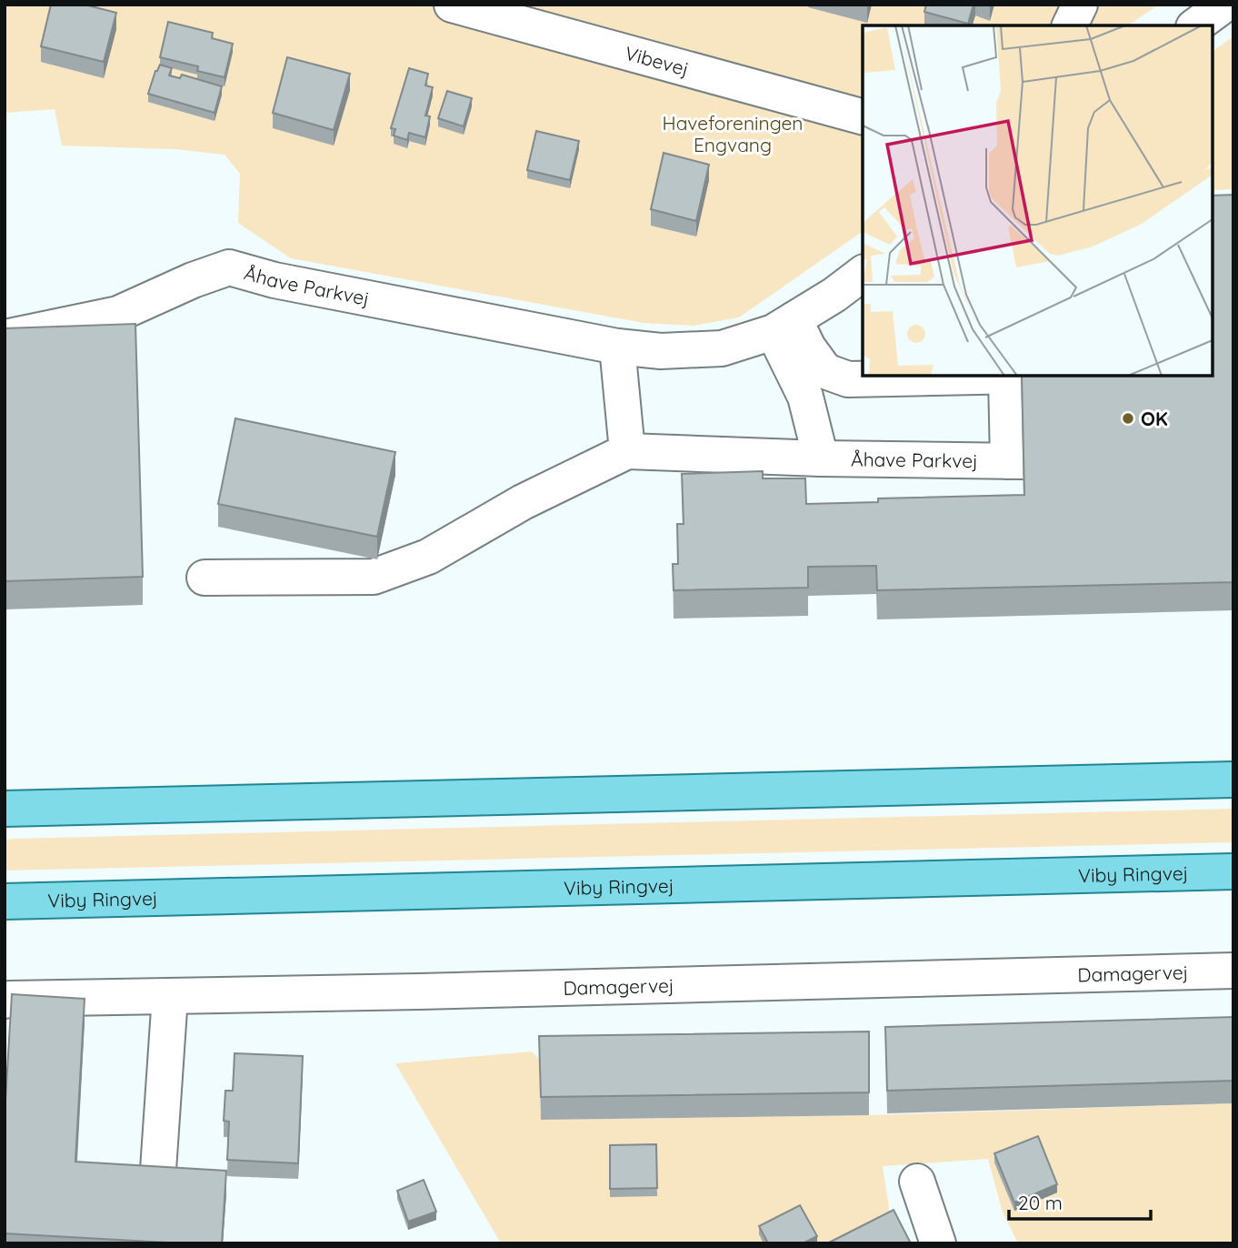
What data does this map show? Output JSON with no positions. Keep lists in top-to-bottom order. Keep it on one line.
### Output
{"streets":{"main road":["Viby Ringvej"],"street":["Vibevej","Åhave Parkvej","Damagervej"]},"parks":["Haveforeningen Engvang"],"places":["OK"],"scale_bar":"20 m"}
